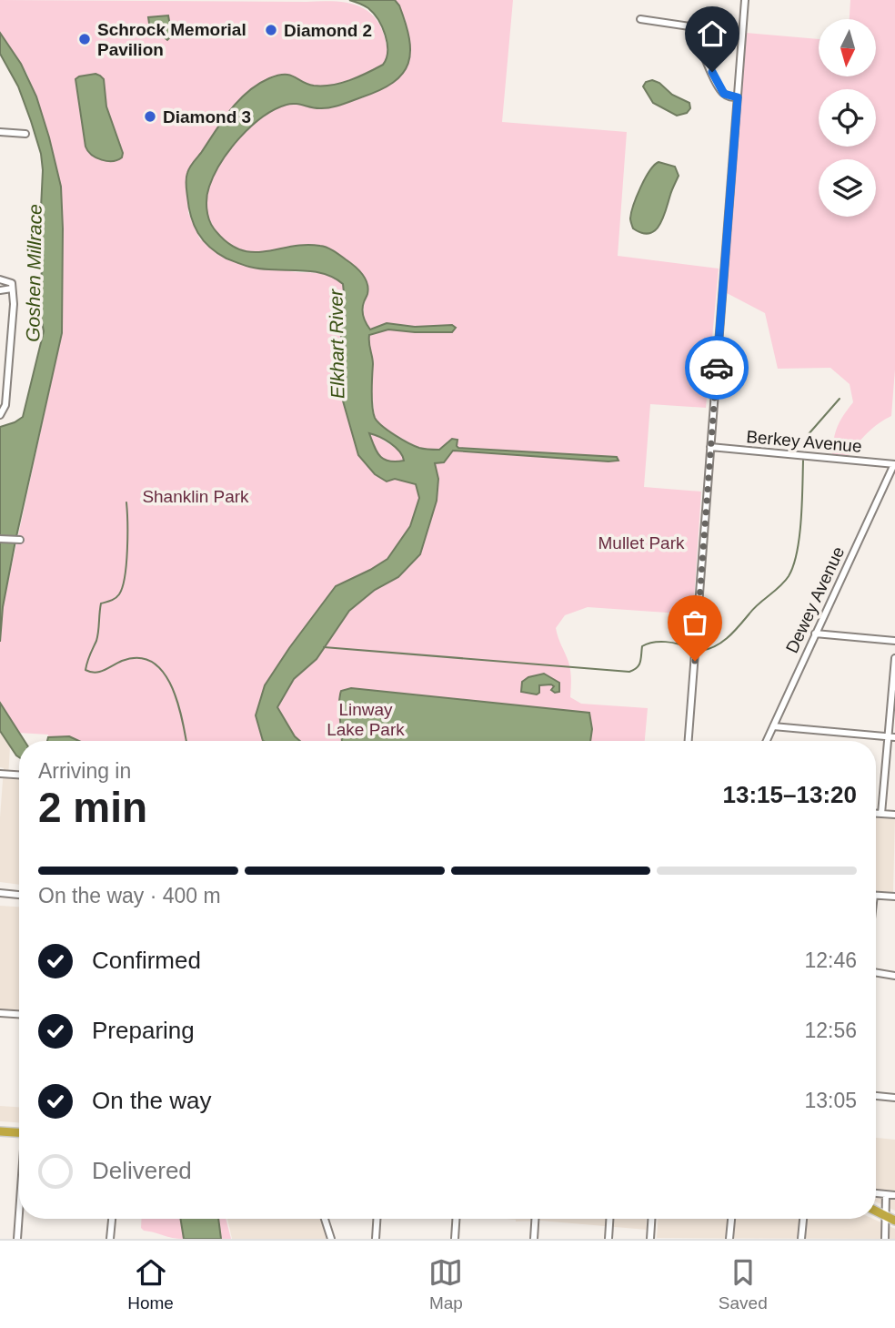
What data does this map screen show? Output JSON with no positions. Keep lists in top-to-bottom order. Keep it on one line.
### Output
{"streets":{"street":["Berkey Avenue","Dewey Avenue"]},"crossings":[["Berkey Avenue","Dewey Avenue"]],"water":["Goshen Millrace","Elkhart River"],"parks":["Shanklin Park","Mullet Park","Linway Lake Park"],"places":["Diamond 2","Schrock Memorial Pavilion","Diamond 3"],"north":"bottom","page":{"heading":["2 min","Arriving in","13:15–13:20"],"bar":"On the way · 400 m","list":[["Confirmed","12:46"],["Preparing","12:56"],["On the way","13:05"],"Delivered"],"tabs":["Home","Map","Saved"]}}
